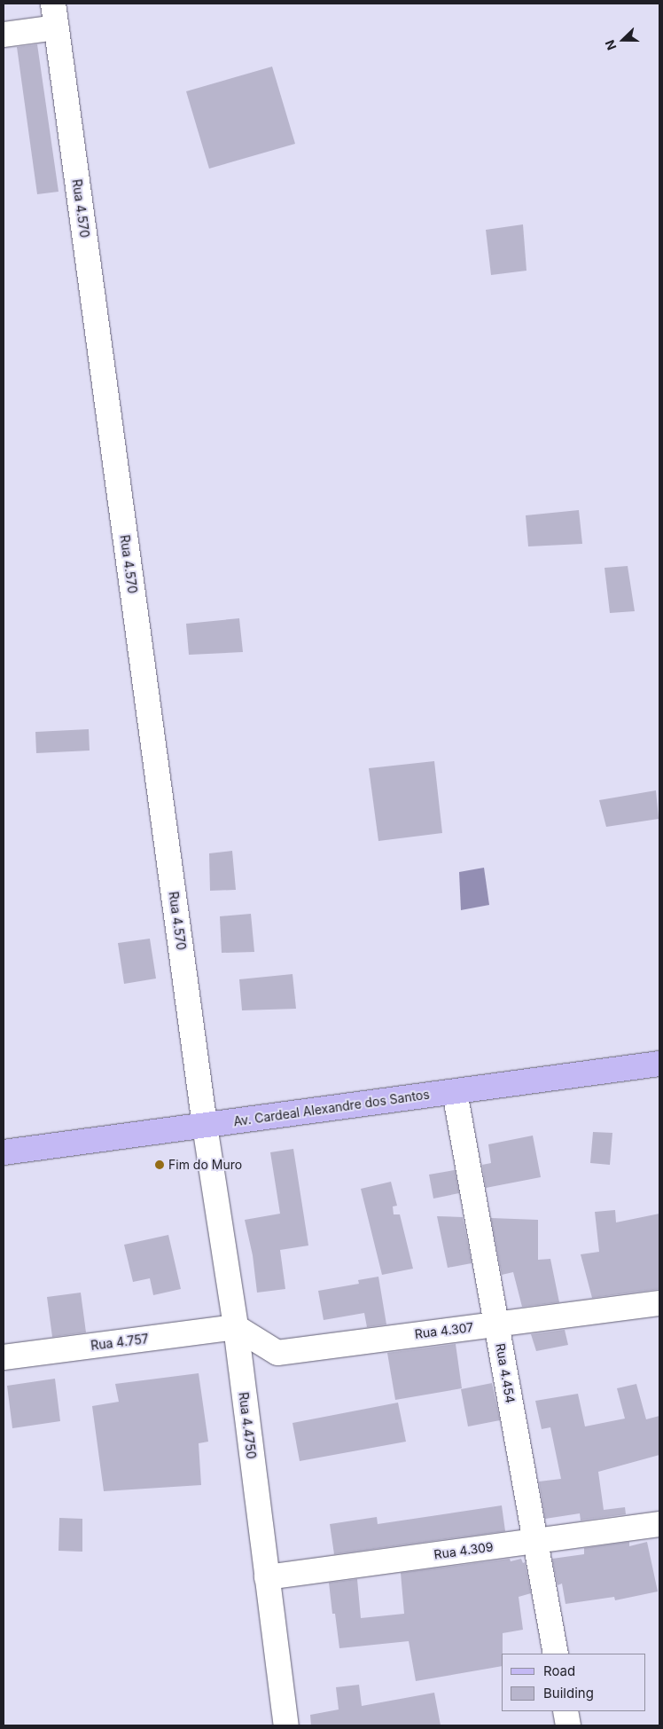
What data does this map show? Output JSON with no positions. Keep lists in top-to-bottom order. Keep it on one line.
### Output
{"streets":{"main road":["Av. Cardeal Alexandre dos Santos"],"street":["Rua 4.570","Rua 4.307","Rua 4.757","Rua 4.454","Rua 4.4750","Rua 4.309"]},"crossings":[["Rua 4.570","Av. Cardeal Alexandre dos Santos"],["Rua 4.570","Rua 4.4750"],["Av. Cardeal Alexandre dos Santos","Rua 4.454"],["Av. Cardeal Alexandre dos Santos","Rua 4.4750"],["Rua 4.307","Rua 4.757"],["Rua 4.307","Rua 4.454"],["Rua 4.307","Rua 4.4750"],["Rua 4.757","Rua 4.4750"],["Rua 4.454","Rua 4.309"],["Rua 4.4750","Rua 4.309"]],"places":["Fim do Muro"],"legend":["Road","Building"],"north":"left"}
